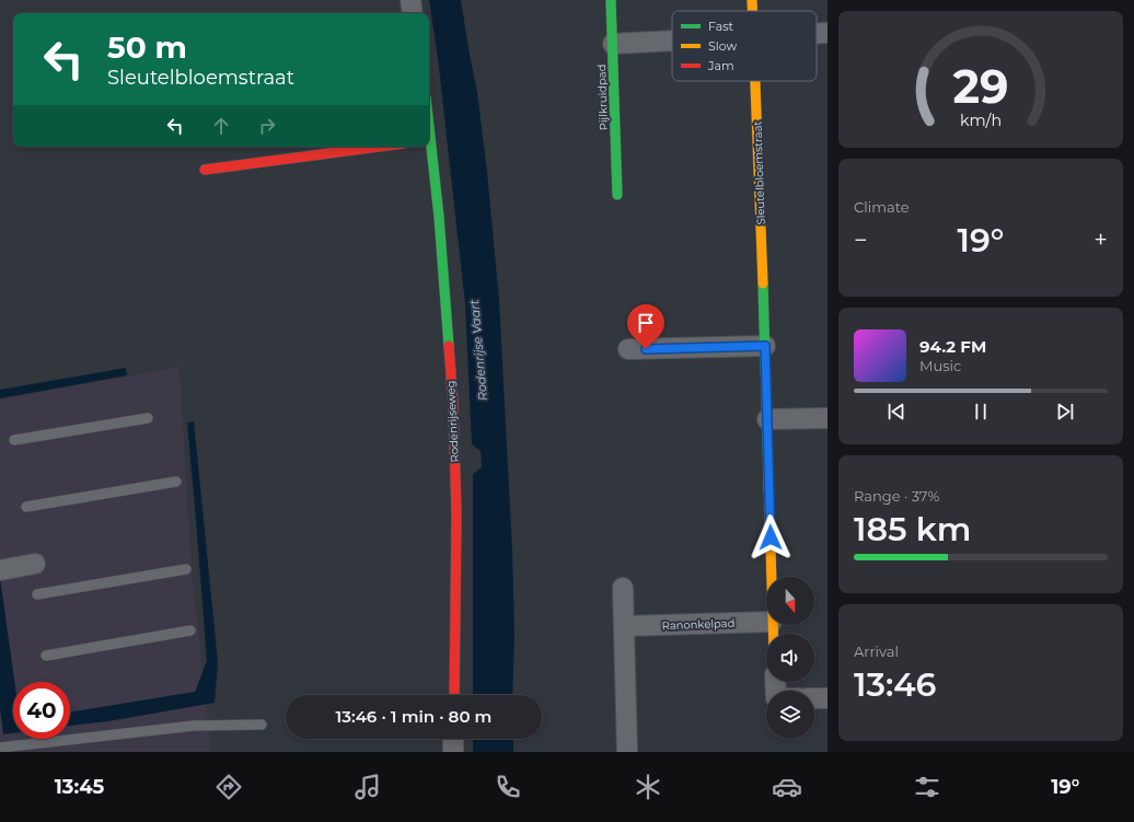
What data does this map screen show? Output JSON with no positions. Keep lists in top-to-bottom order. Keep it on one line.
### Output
{"streets":{"street":["Pijlkruidpad","Sleutelbloemstraat","Rodenrijseweg","Ranonkelpad"]},"water":["Rodenrijse Vaart"],"legend":["Fast","Slow","Jam"],"north":"bottom","page":{"turn":["50 m","Sleutelbloemstraat"],"tile":["Climate",["Range · 37%","185 km"],["Arrival","13:46"]],"heat":["−","19°","+"],"song":["94.2 FM","Music"],"limit":"40","trip":"13:46 · 1 min · 80 m","tabs":["13:45","19°"],"gauge":["29","km/h"]}}
